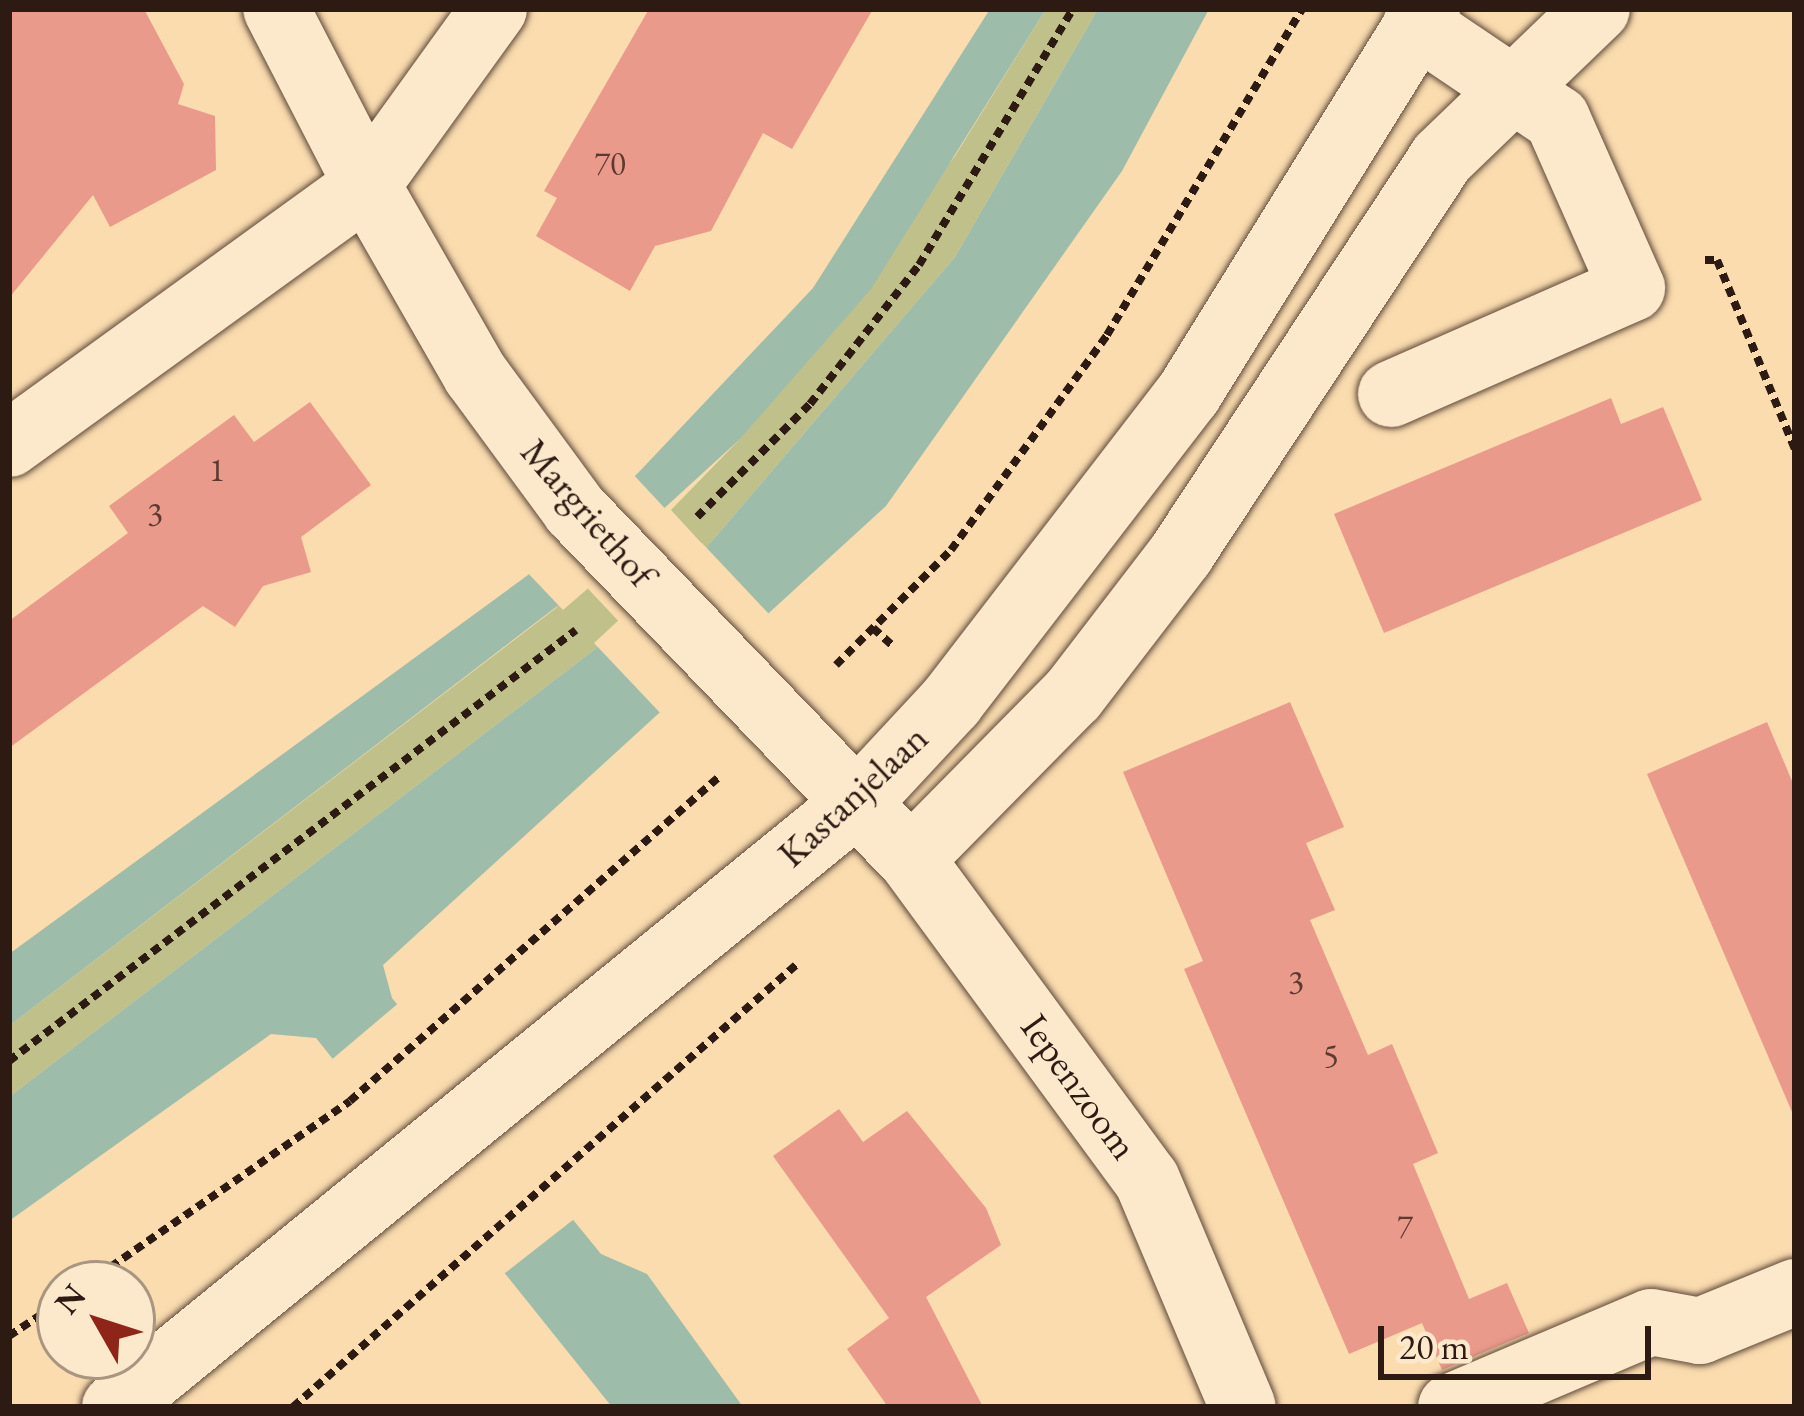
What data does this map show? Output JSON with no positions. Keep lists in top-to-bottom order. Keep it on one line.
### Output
{"streets":{"street":["Margriethof","Kastanjelaan","Iepenzoom"]},"crossings":[["Margriethof","Kastanjelaan"],["Margriethof","Iepenzoom"],["Kastanjelaan","Iepenzoom"]],"house_numbers":["70","1","3","3","5","7"],"scale_bar":"20 m","north":"top left"}
